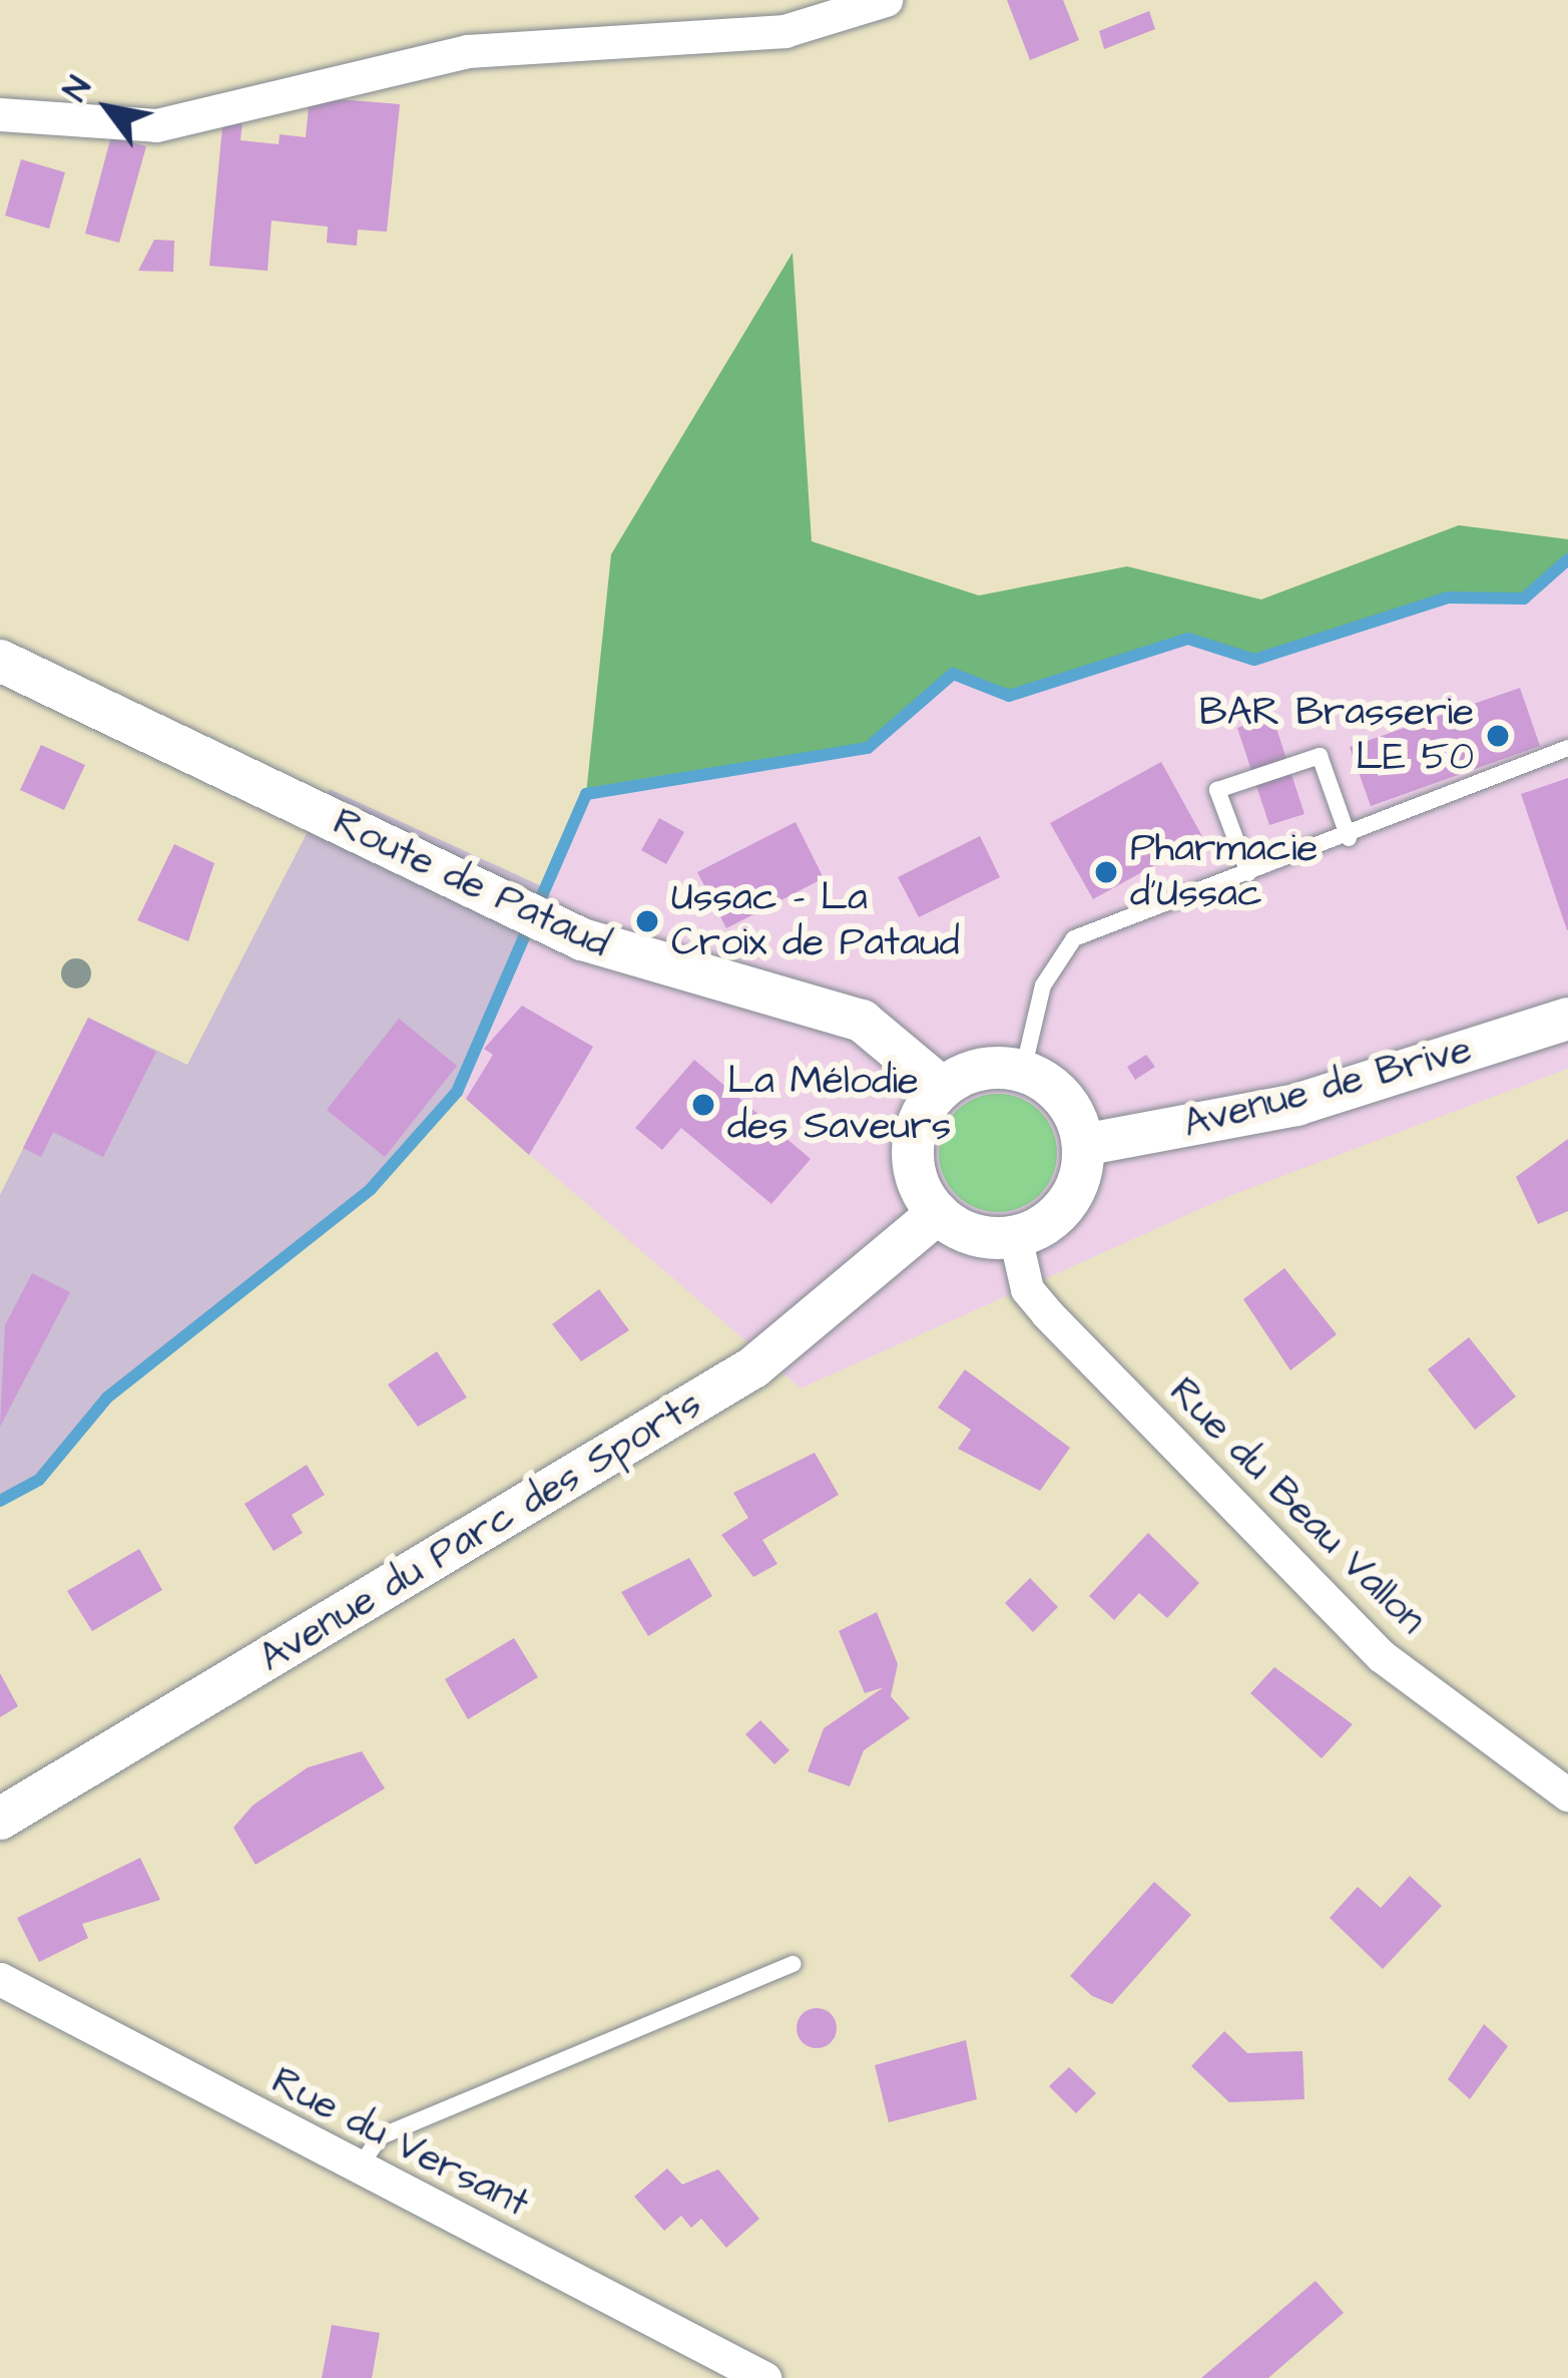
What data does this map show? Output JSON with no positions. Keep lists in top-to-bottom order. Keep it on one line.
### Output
{"streets":{"street":["Route de Pataud","Avenue de Brive","Rue du Beau Vallon","Avenue du Parc des Sports","Rue du Versant"]},"crossings":[["Route de Pataud","Avenue de Brive"],["Route de Pataud","Rue du Beau Vallon"],["Route de Pataud","Avenue du Parc des Sports"],["Avenue de Brive","Rue du Beau Vallon"],["Avenue de Brive","Avenue du Parc des Sports"],["Rue du Beau Vallon","Avenue du Parc des Sports"]],"places":["BAR Brasserie LE 50","Pharmacie d'Ussac","Ussac - La Croix de Pataud","La Mélodie des Saveurs"],"north":"top left"}
